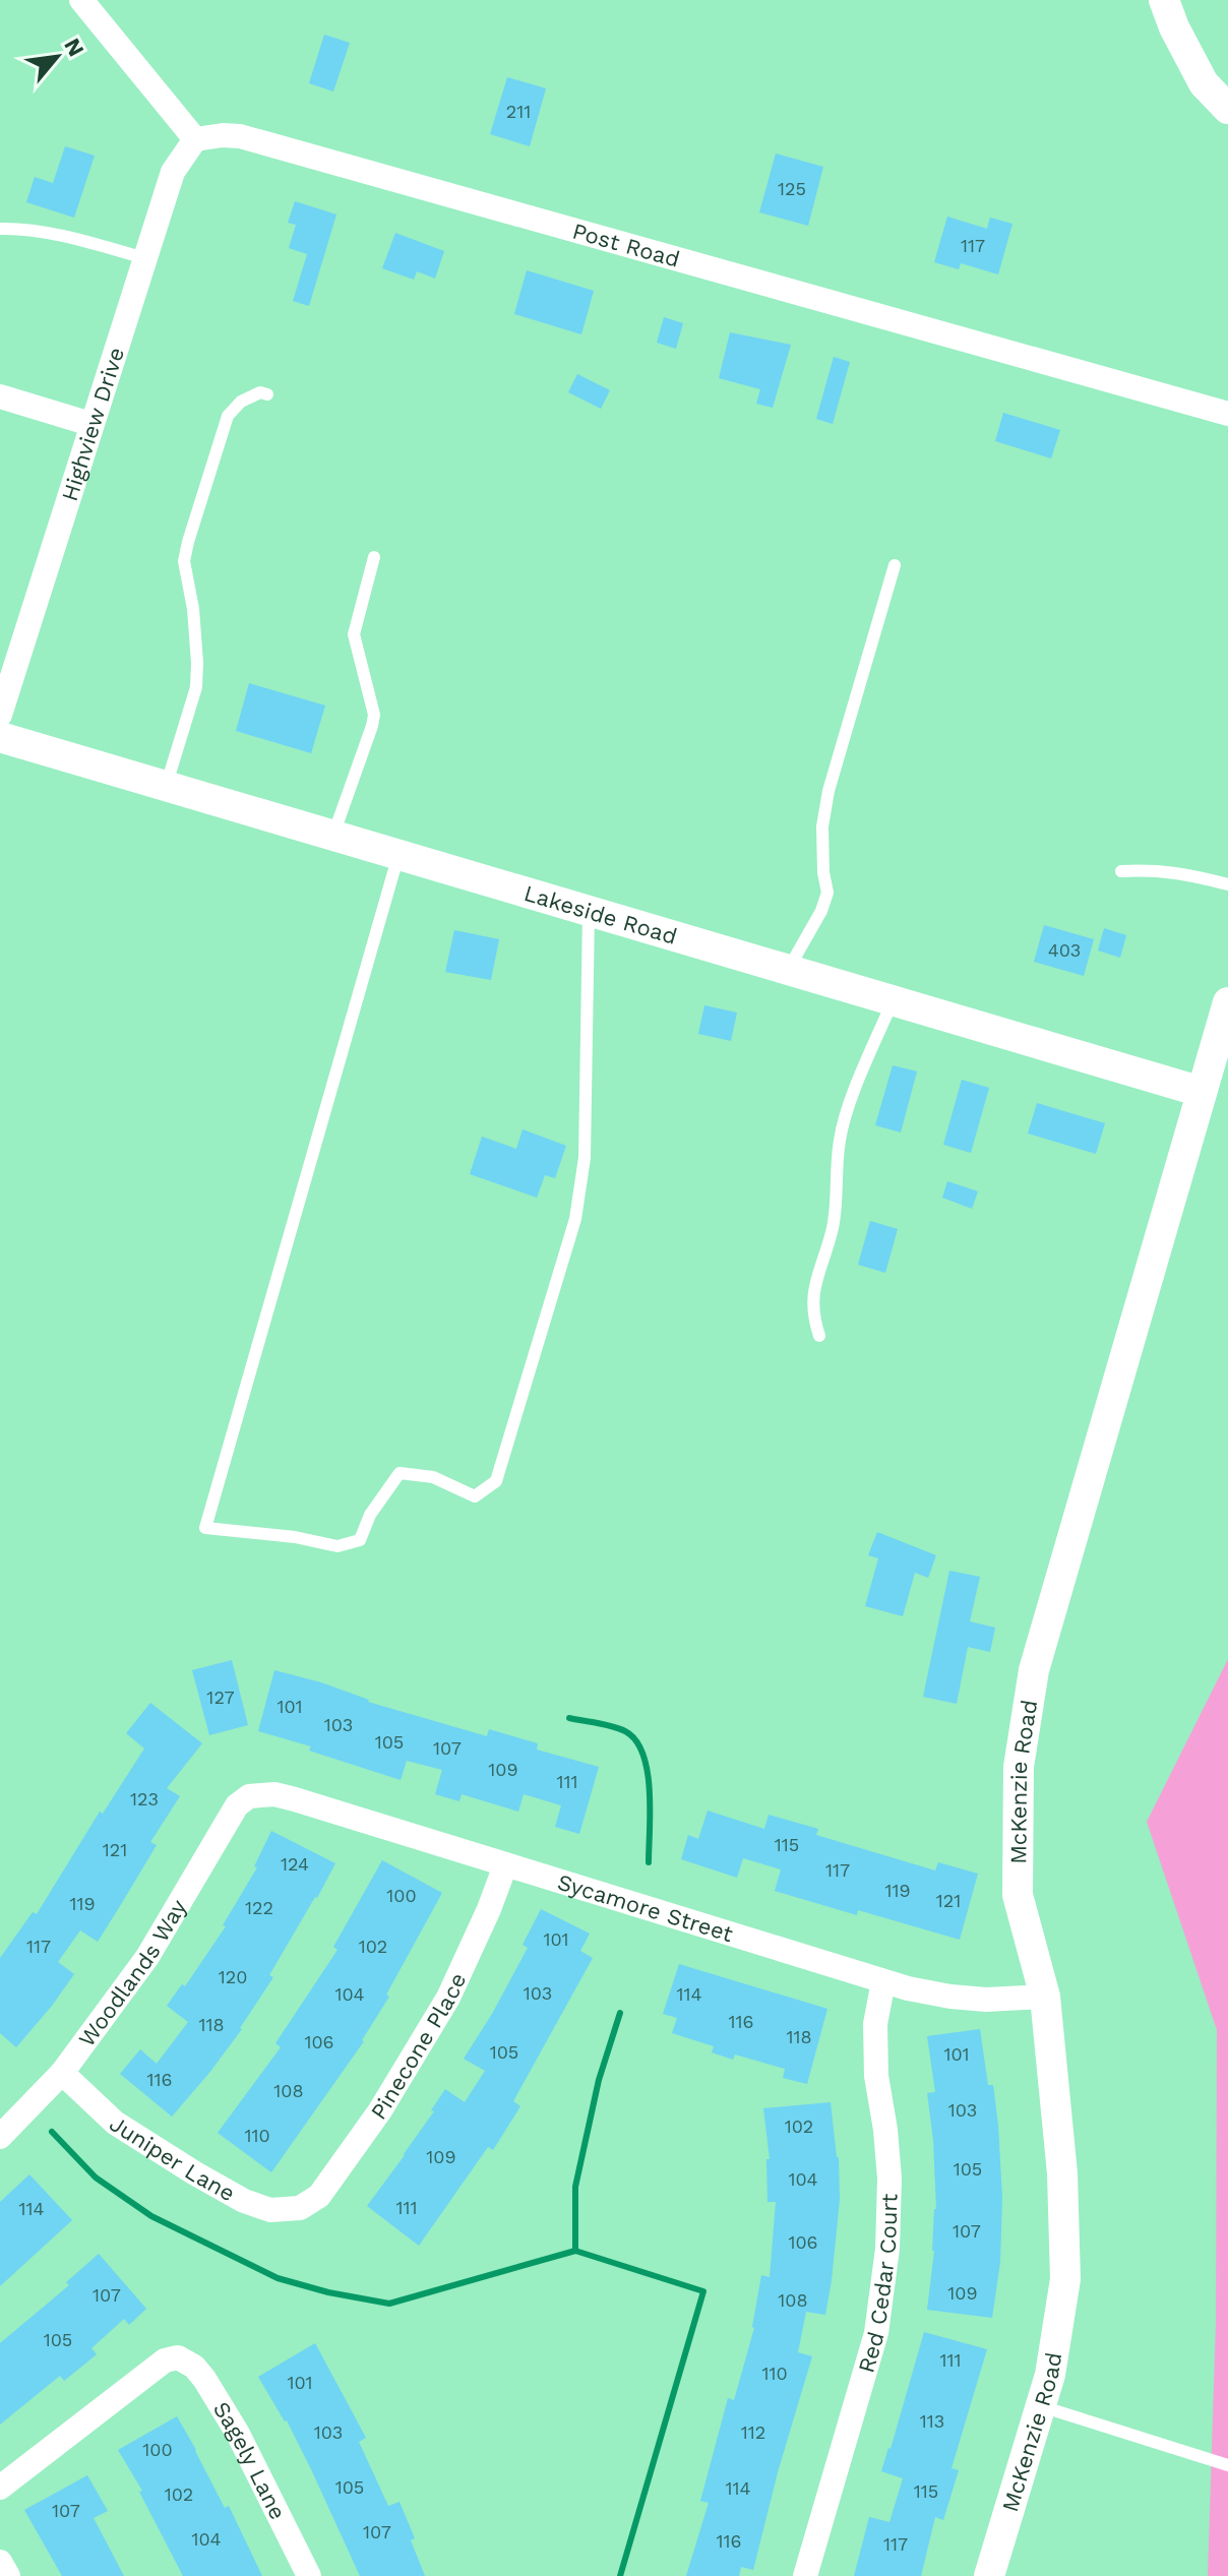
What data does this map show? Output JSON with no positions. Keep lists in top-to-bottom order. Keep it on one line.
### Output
{"streets":{"street":["Post Road","Highview Drive","Lakeside Road","McKenzie Road","Sycamore Street","Woodlands Way","Pinecone Place","Juniper Lane","Red Cedar Court","Sagely Lane"]},"crossings":[["Post Road","Highview Drive"],["Lakeside Road","McKenzie Road"],["McKenzie Road","Sycamore Street"],["Sycamore Street","Woodlands Way"],["Sycamore Street","Pinecone Place"],["Sycamore Street","Red Cedar Court"],["Woodlands Way","Juniper Lane"],["Pinecone Place","Juniper Lane"]],"house_numbers":["211","125","117","403","127","101","103","105","107","109","111","123","115","121","124","117","119","100","121","119","122","101","117","102","120","103","104","114","116","118","118","106","105","101","116","108","103","102","110","109","105","104","111","114","107","106","109","107","108","105","111","110","101","113","103","112","100","105","114","115","102","107","107","104","116","117"],"north":"top right"}
